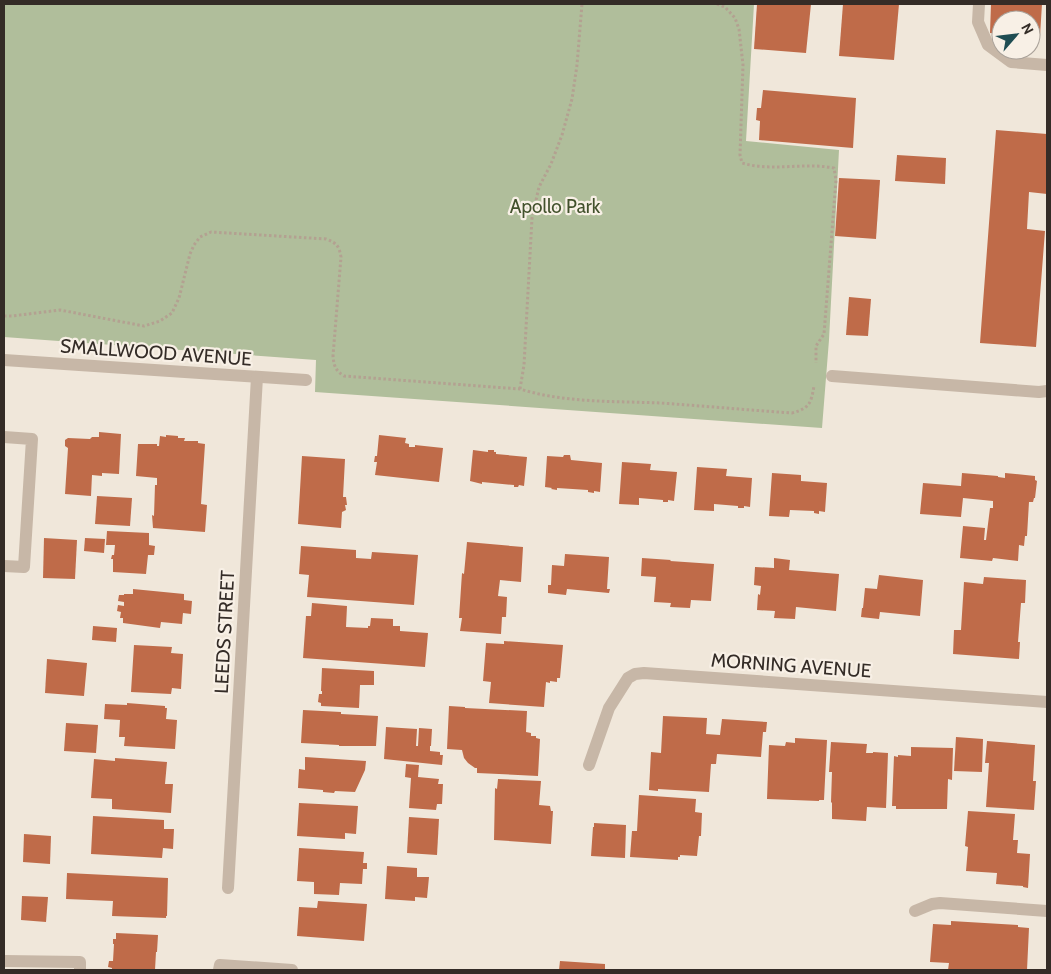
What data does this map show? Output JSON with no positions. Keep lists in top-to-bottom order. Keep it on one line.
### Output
{"streets":{"street":["SMALLWOOD AVENUE","LEEDS STREET","MORNING AVENUE"]},"crossings":[["SMALLWOOD AVENUE","LEEDS STREET"]],"parks":["Apollo Park"],"north":"top right"}
